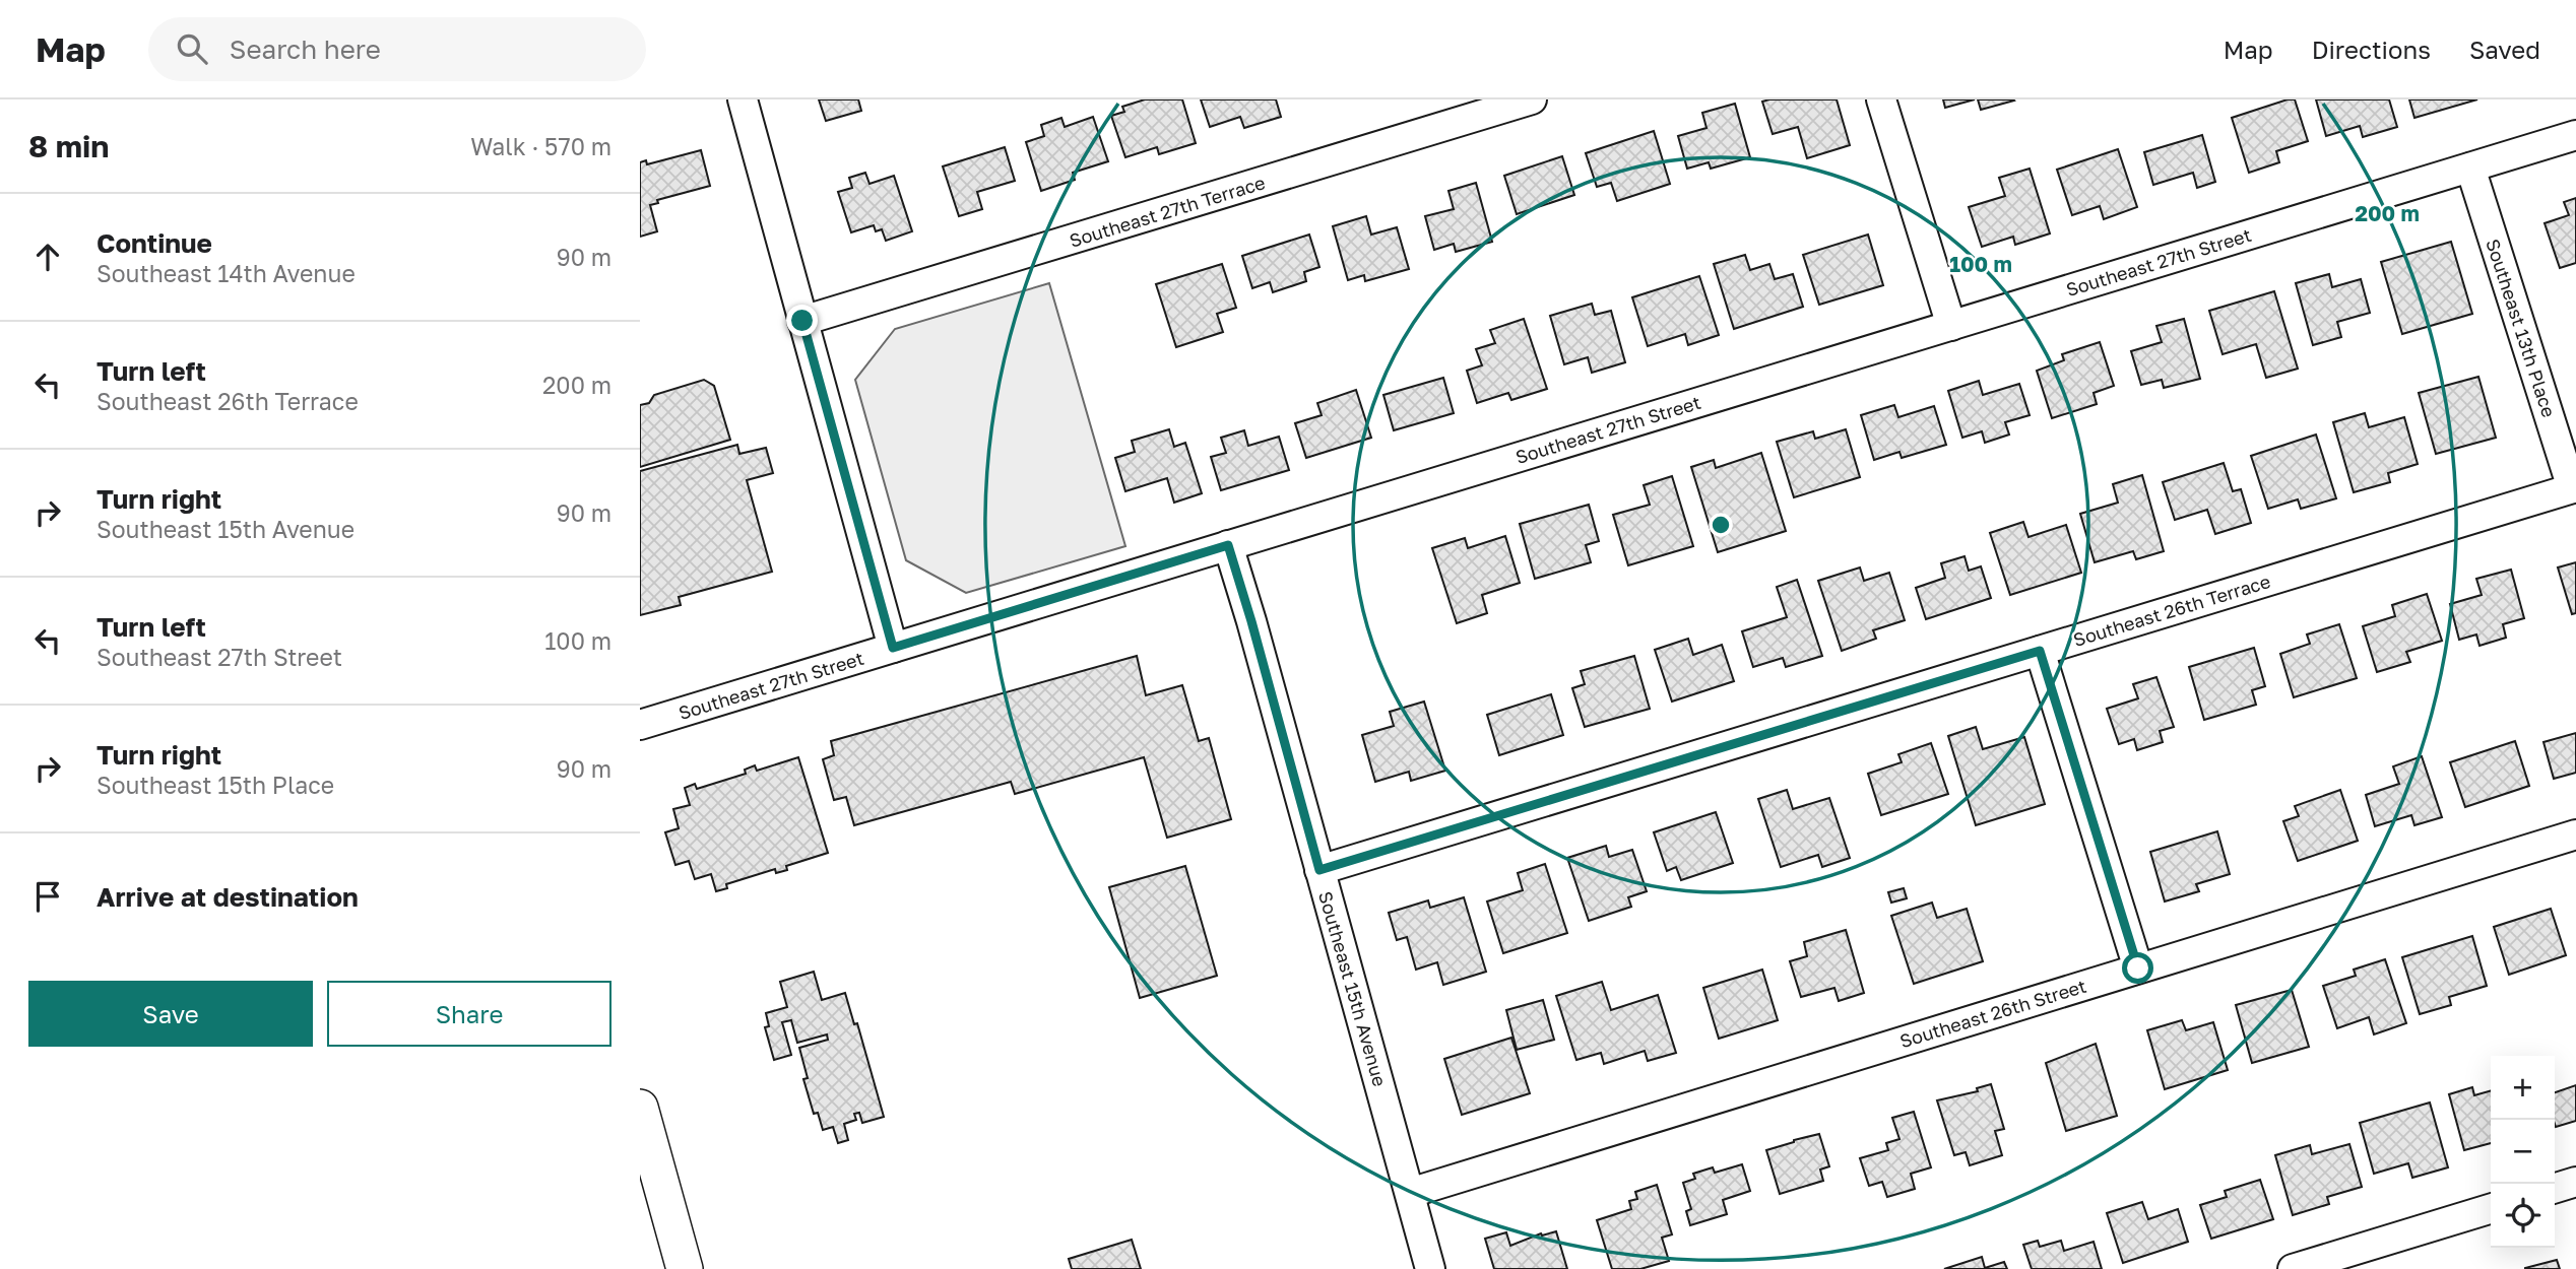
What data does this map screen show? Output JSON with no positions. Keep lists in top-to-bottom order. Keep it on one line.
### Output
{"streets":{"street":["Southeast 27th Terrace","Southeast 27th Street","Southeast 13th Place","Southeast 26th Terrace","Southeast 15th Avenue","Southeast 26th Street"]},"crossings":[["Southeast 27th Street","Southeast 13th Place"],["Southeast 27th Street","Southeast 15th Avenue"],["Southeast 13th Place","Southeast 26th Terrace"],["Southeast 26th Terrace","Southeast 15th Avenue"],["Southeast 15th Avenue","Southeast 26th Street"]],"page":{"header":"Map","search":"Search here","nav":["Map","Directions","Saved"],"heading":["8 min","Walk · 570 m"],"list":[["Continue","Southeast 14th Avenue","90 m"],["Turn left","Southeast 26th Terrace","200 m"],["Turn right","Southeast 15th Avenue","90 m"],["Turn left","Southeast 27th Street","100 m"],["Turn right","Southeast 15th Place","90 m"],"Arrive at destination"],"buttons":["Save","Share"],"map_buttons":["+","−"]},"rings":["200 m","100 m"]}
